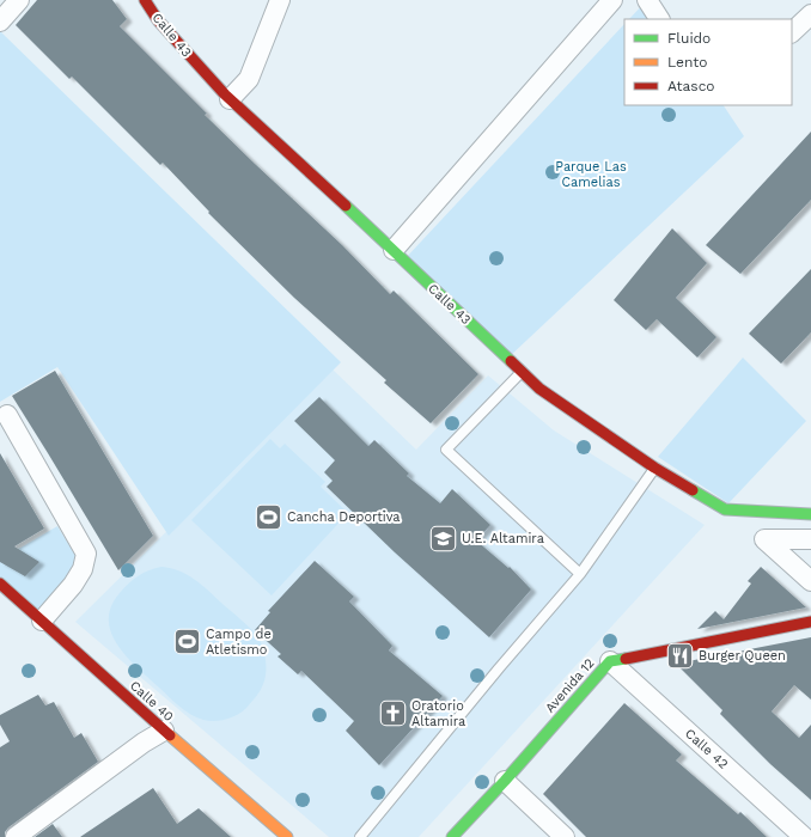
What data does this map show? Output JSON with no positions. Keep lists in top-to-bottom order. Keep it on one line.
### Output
{"streets":{"street":["Calle 43","Avenida 12","Calle 40","Calle 42"]},"crossings":[["Avenida 12","Calle 42"]],"parks":["Parque Las Camelias"],"places":{"sports":["Cancha Deportiva","Campo de Atletismo"],"school or university":["U.E. Altamira"],"restaurant":["Burger Queen"],"church":["Oratorio Altamira"]},"legend":["Fluido","Lento","Atasco"]}
